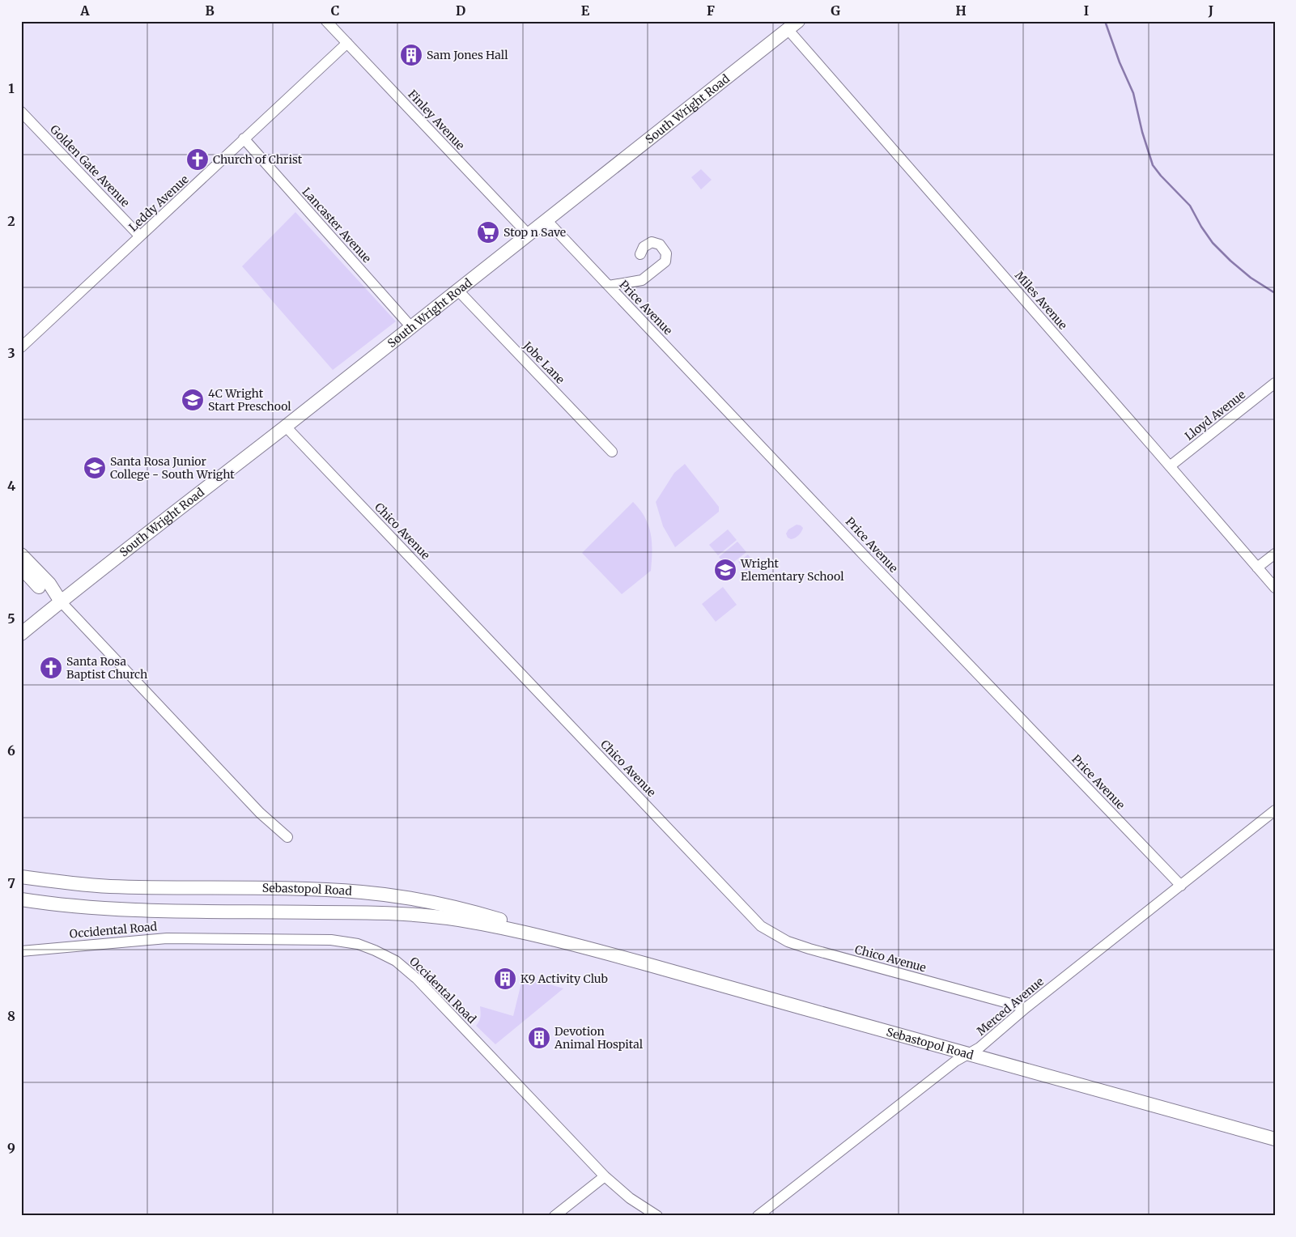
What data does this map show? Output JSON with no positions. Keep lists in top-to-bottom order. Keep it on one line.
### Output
{"streets":{"main road":["South Wright Road","Sebastopol Road"],"street":["Finley Avenue","Golden Gate Avenue","Leddy Avenue","Lancaster Avenue","Miles Avenue","Price Avenue","Jobe Lane","Lloyd Avenue","Chico Avenue","Occidental Road","Merced Avenue"]},"crossings":[["South Wright Road","Finley Avenue"],["South Wright Road","Lancaster Avenue"],["South Wright Road","Miles Avenue"],["South Wright Road","Price Avenue"],["South Wright Road","Jobe Lane"],["South Wright Road","Chico Avenue"],["Finley Avenue","Leddy Avenue"],["Golden Gate Avenue","Leddy Avenue"],["Leddy Avenue","Lancaster Avenue"],["Miles Avenue","Lloyd Avenue"],["Price Avenue","Merced Avenue"],["Chico Avenue","Merced Avenue"],["Sebastopol Road","Merced Avenue"]],"places":{"building":["Sam Jones Hall","K9 Activity Club","Devotion Animal Hospital"],"church":["Church of Christ","Santa Rosa Baptist Church"],"supermarket":["Stop n Save"],"school or university":["4C Wright Start Preschool","Santa Rosa Junior College - South Wright","Wright Elementary School"]},"grid":{"columns":["A","B","C","D","E","F","G","H","I","J"],"rows":["1","2","3","4","5","6","7","8","9"]}}
